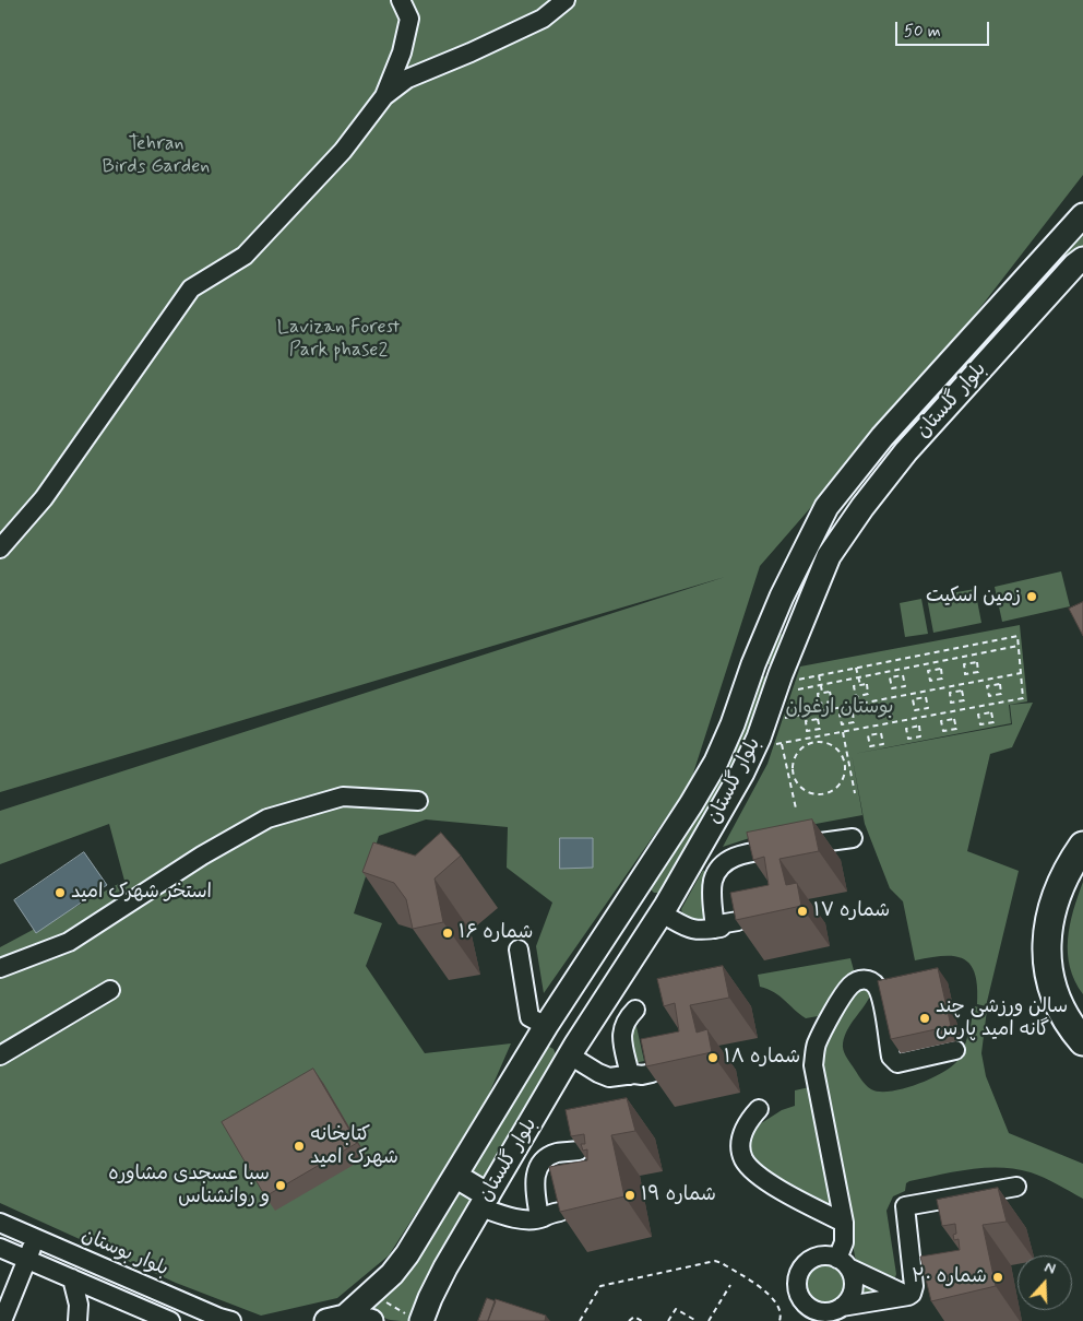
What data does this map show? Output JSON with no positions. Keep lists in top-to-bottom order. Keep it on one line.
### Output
{"streets":{"main road":["بلوار گلستان"],"street":["بلوار بوستان"]},"parks":["Tehran Birds Garden","Lavizan Forest Park phase2","بوستان ارغوان"],"places":["زمین اسکیت","استخر شهرک امید","شماره ۱۷","شماره ۱۶","سالن ورزشی چند گانه امید پارس","شماره ۱۸","کتابخانه شهرک امید","سبا عسجدی مشاوره و روانشناس","شماره ۱۹","شماره ۲۰"],"scale_bar":"50 m","north":"top"}
